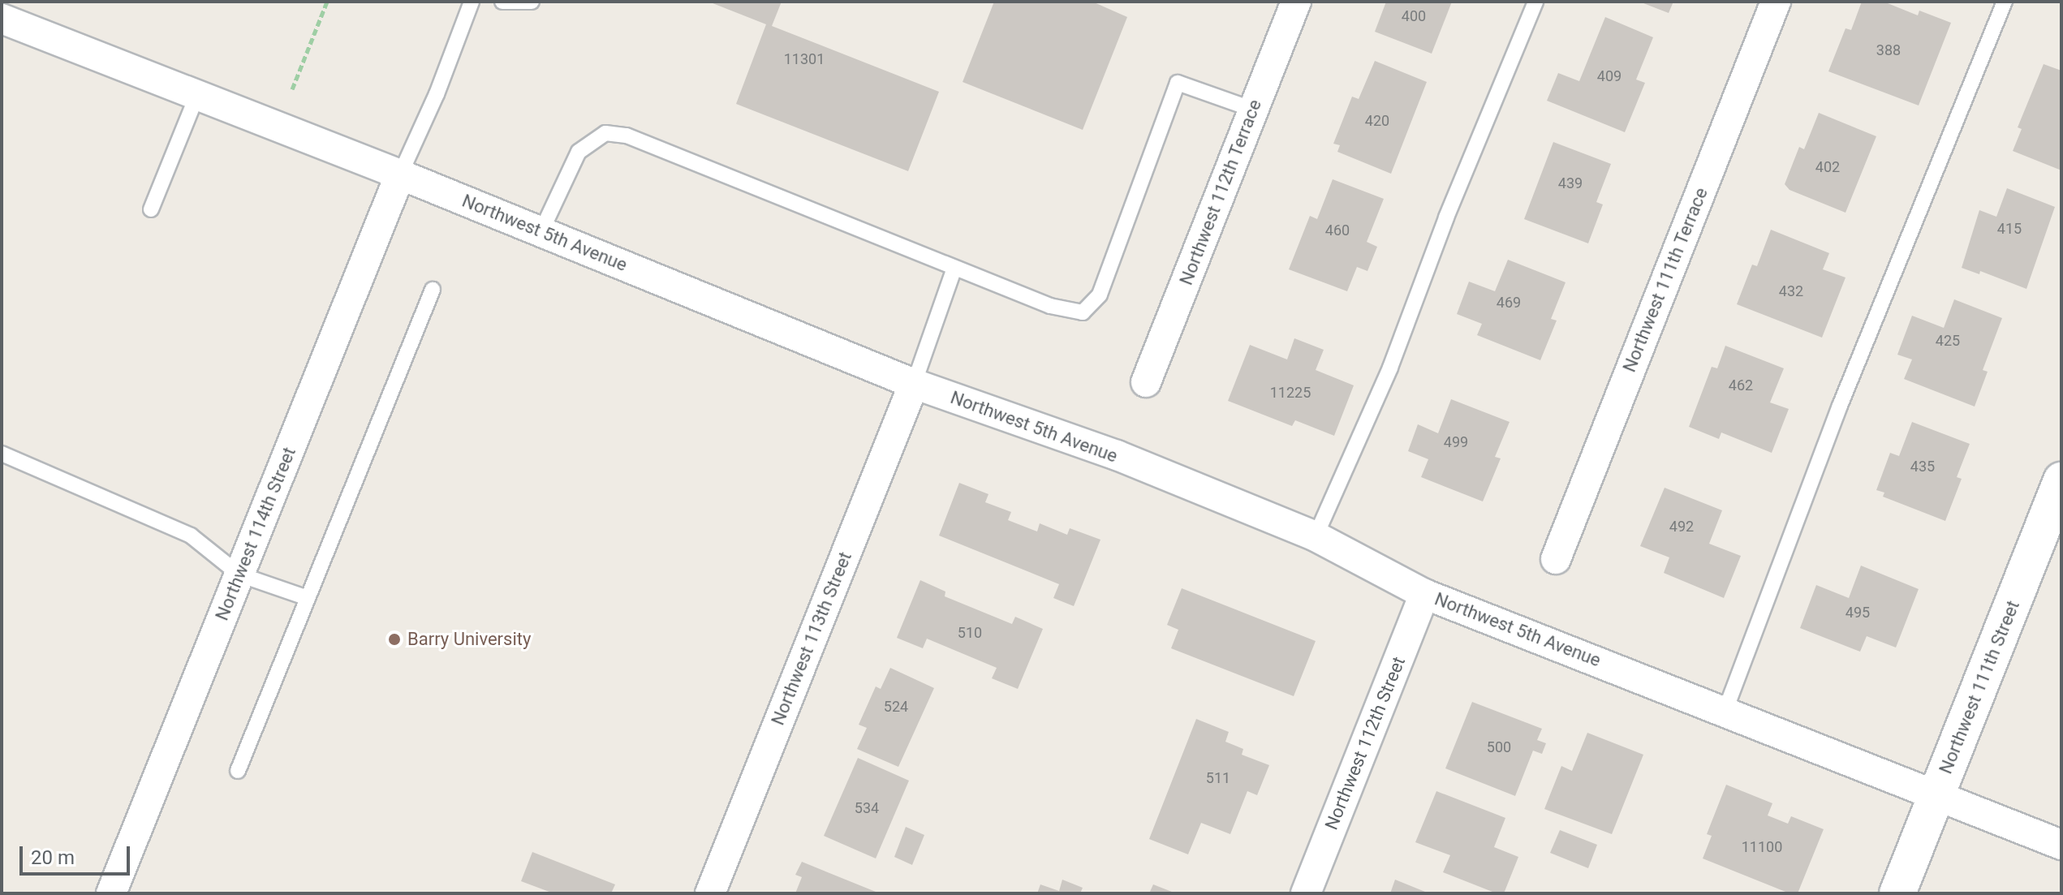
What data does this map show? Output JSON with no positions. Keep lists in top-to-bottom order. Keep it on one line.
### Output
{"streets":{"street":["Northwest 112th Terrace","Northwest 5th Avenue","Northwest 111th Terrace","Northwest 114th Street","Northwest 113th Street","Northwest 111th Street","Northwest 112th Street"]},"crossings":[["Northwest 5th Avenue","Northwest 114th Street"],["Northwest 5th Avenue","Northwest 113th Street"],["Northwest 5th Avenue","Northwest 111th Street"],["Northwest 5th Avenue","Northwest 112th Street"]],"places":["Barry University"],"house_numbers":["400","388","11301","409","420","402","439","415","460","432","469","425","462","11225","499","435","492","495","510","524","500","511","534","11100"],"scale_bar":"20 m"}
